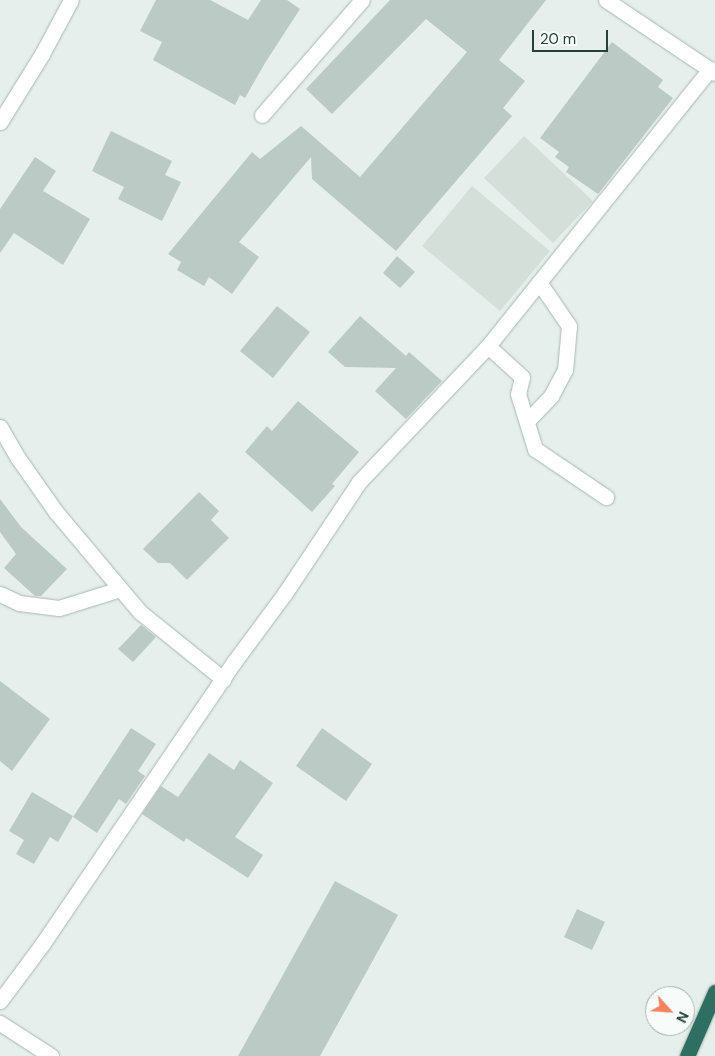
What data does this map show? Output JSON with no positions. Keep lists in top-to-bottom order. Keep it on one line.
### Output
{"scale_bar":"20 m","north":"bottom right"}
